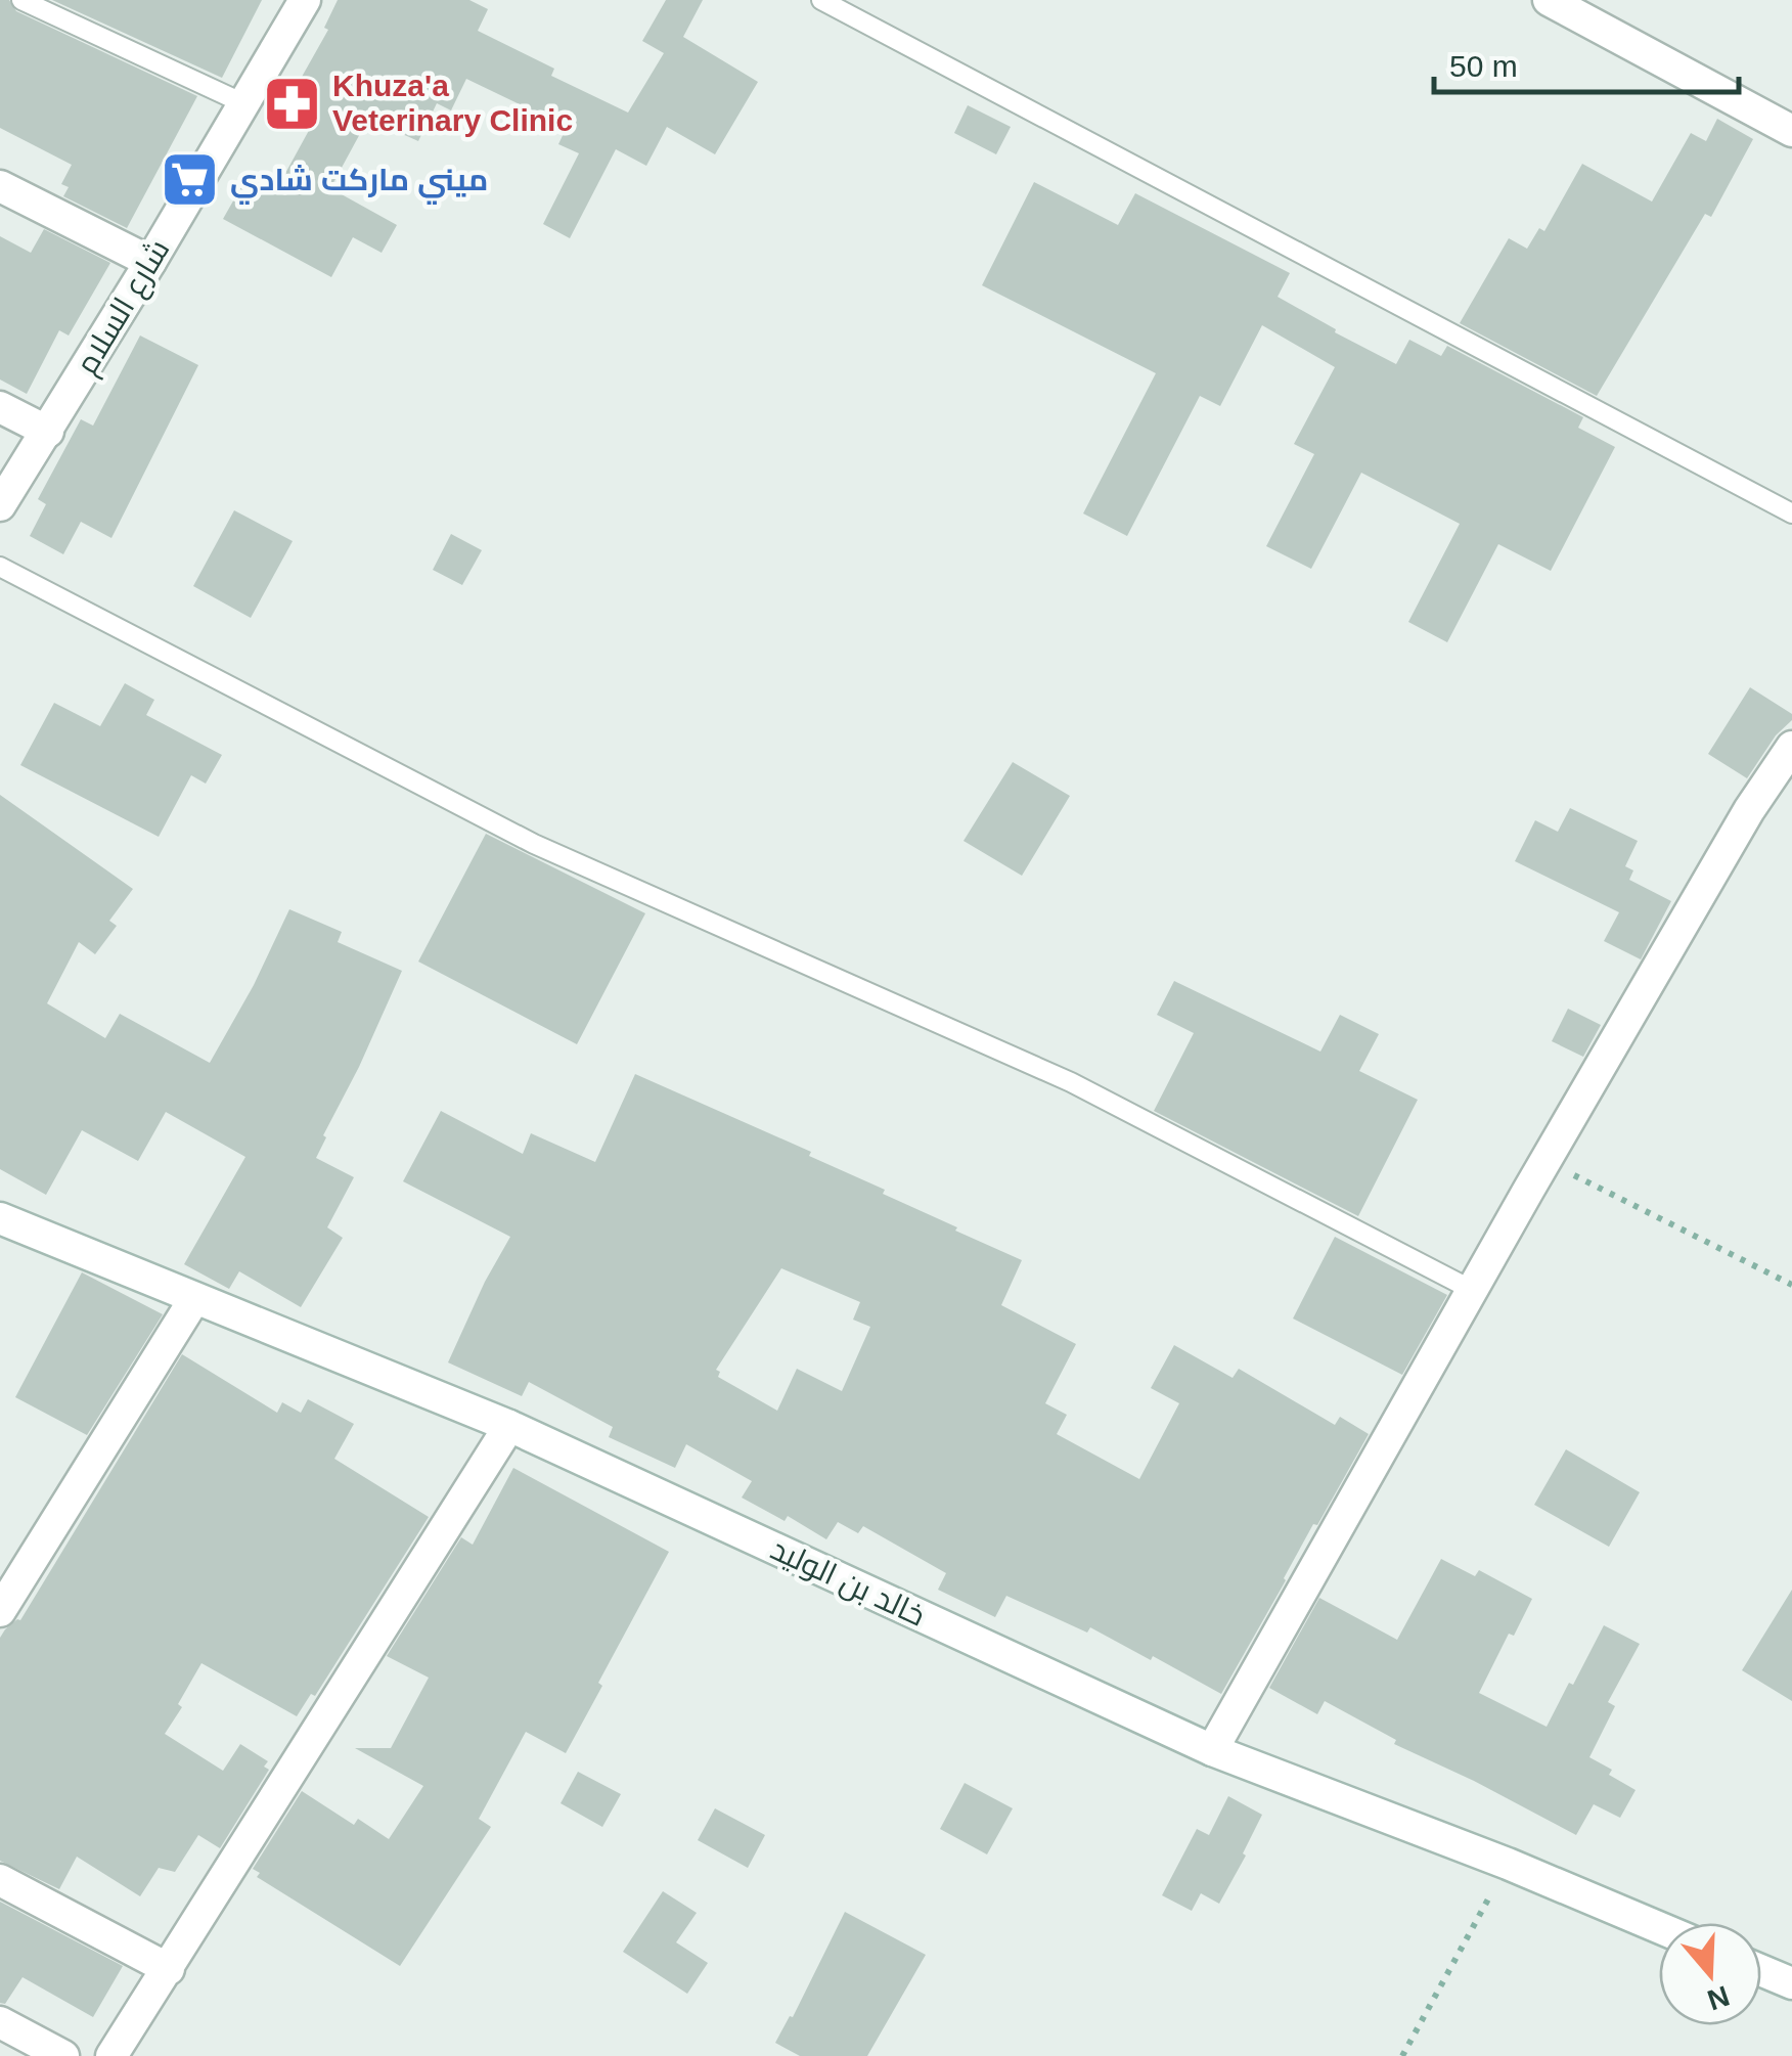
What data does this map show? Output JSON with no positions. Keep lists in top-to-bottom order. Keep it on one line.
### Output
{"streets":{"street":["شارع السلام","خالد بن الوليد"]},"places":{"pharmacy":["Khuza'a Veterinary Clinic"],"supermarket":["ميني ماركت شادي"]},"scale_bar":"50 m","north":"bottom"}
